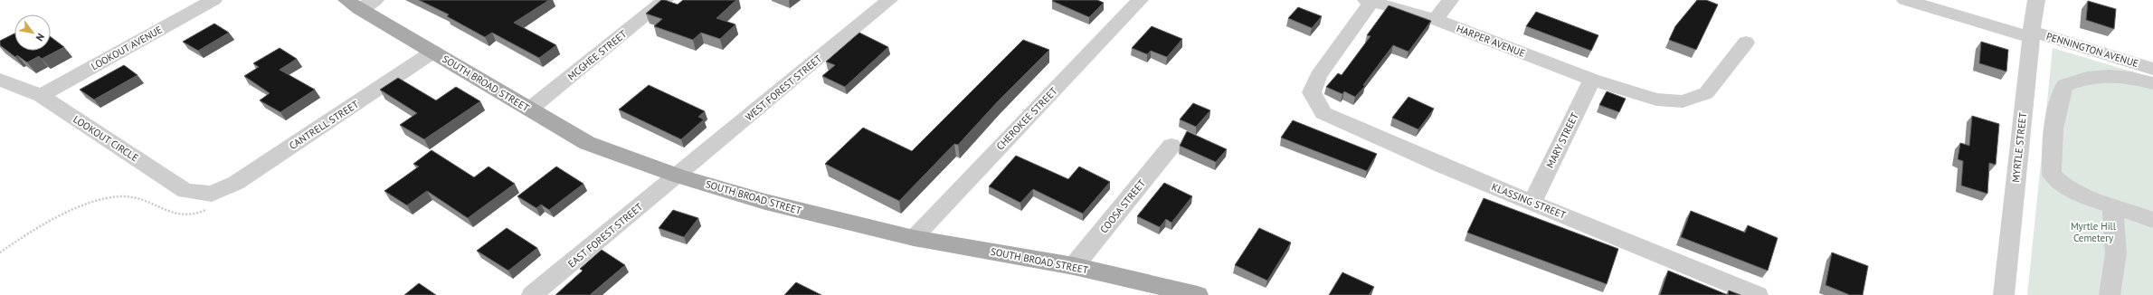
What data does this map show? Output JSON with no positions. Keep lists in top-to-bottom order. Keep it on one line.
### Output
{"streets":{"main road":["SOUTH BROAD STREET"],"street":["HARPER AVENUE","LOOKOUT AVENUE","PENNINGTON AVENUE","MCGHEE STREET","WEST FOREST STREET","CHEROKEE STREET","CANTRELL STREET","LOOKOUT CIRCLE","MARY STREET","MYRTLE STREET","KLASSING STREET","COOSA STREET","EAST FOREST STREET"]},"crossings":[["HARPER AVENUE","MARY STREET"],["HARPER AVENUE","KLASSING STREET"],["LOOKOUT AVENUE","LOOKOUT CIRCLE"],["PENNINGTON AVENUE","MYRTLE STREET"],["MCGHEE STREET","SOUTH BROAD STREET"],["SOUTH BROAD STREET","WEST FOREST STREET"],["SOUTH BROAD STREET","CHEROKEE STREET"],["SOUTH BROAD STREET","CANTRELL STREET"],["SOUTH BROAD STREET","COOSA STREET"],["SOUTH BROAD STREET","EAST FOREST STREET"],["WEST FOREST STREET","EAST FOREST STREET"],["CANTRELL STREET","LOOKOUT CIRCLE"],["MARY STREET","KLASSING STREET"]],"parks":["Myrtle Hill Cemetery"],"north":"bottom right"}
